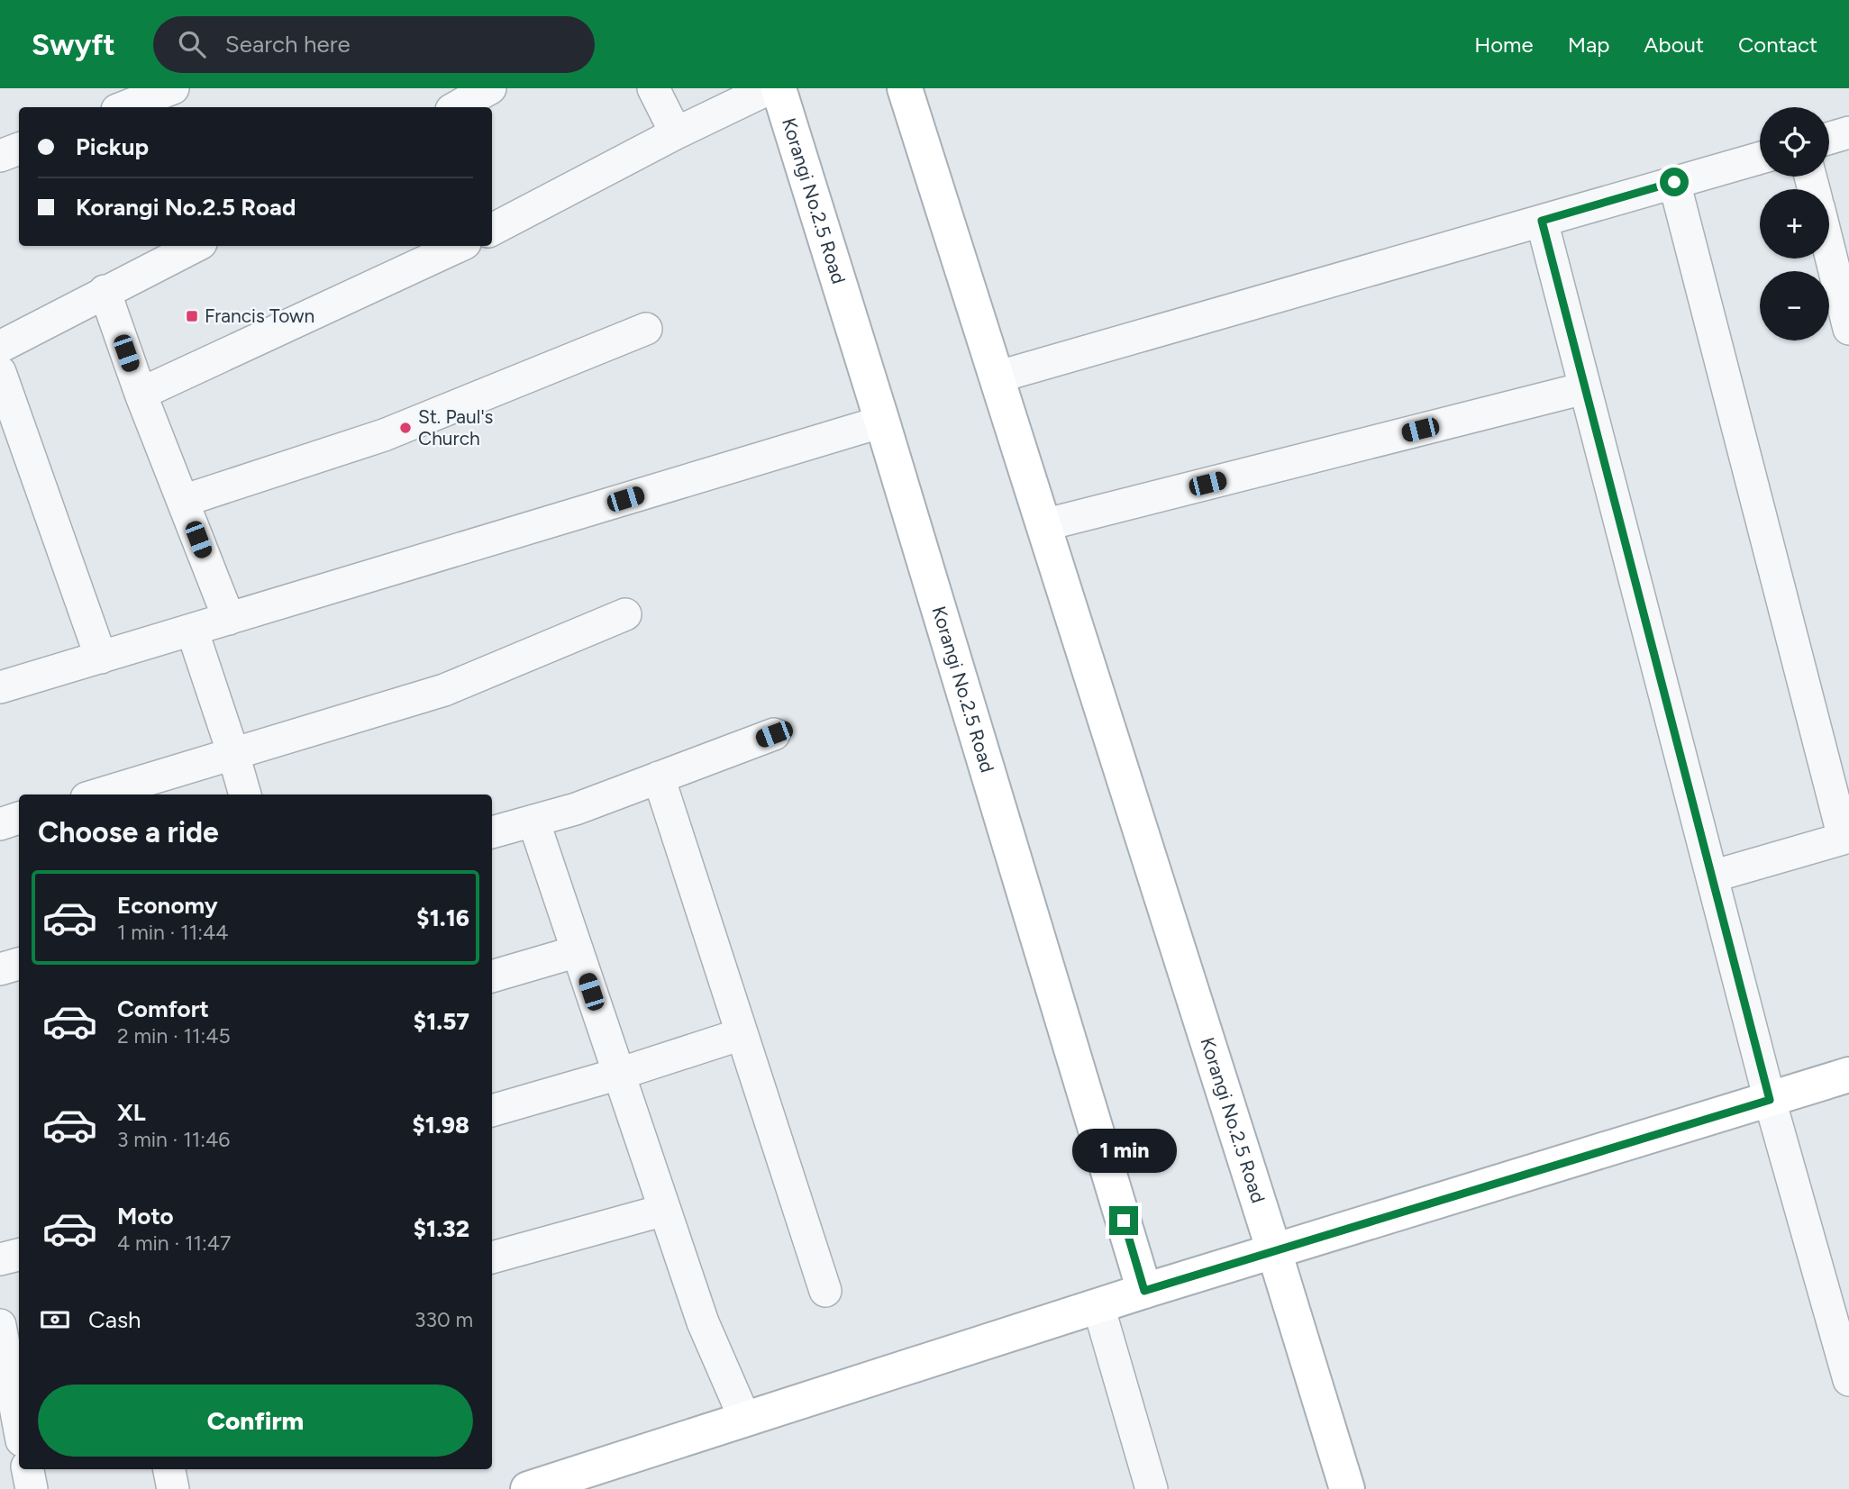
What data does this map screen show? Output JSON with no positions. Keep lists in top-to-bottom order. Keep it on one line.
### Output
{"streets":{"street":["Korangi No.2.5 Road"]},"places":{"transit":["Francis Town"],"other":["St. Paul's Church"]},"page":{"header":"Swyft","search":"Search here","nav":["Home","Map","About","Contact"],"map_buttons":["+","−"],"banner":["Pickup","Korangi No.2.5 Road"],"heading":"Choose a ride","list":[{"name":"Economy","note":"1 min · 11:44","value":"$1.16"},{"name":"Comfort","note":"2 min · 11:45","value":"$1.57"},{"name":"XL","note":"3 min · 11:46","value":"$1.98"},{"name":"Moto","note":"4 min · 11:47","value":"$1.32"}],"bubble":"1 min","pay":["Cash","330 m"],"buttons":"Confirm"}}
